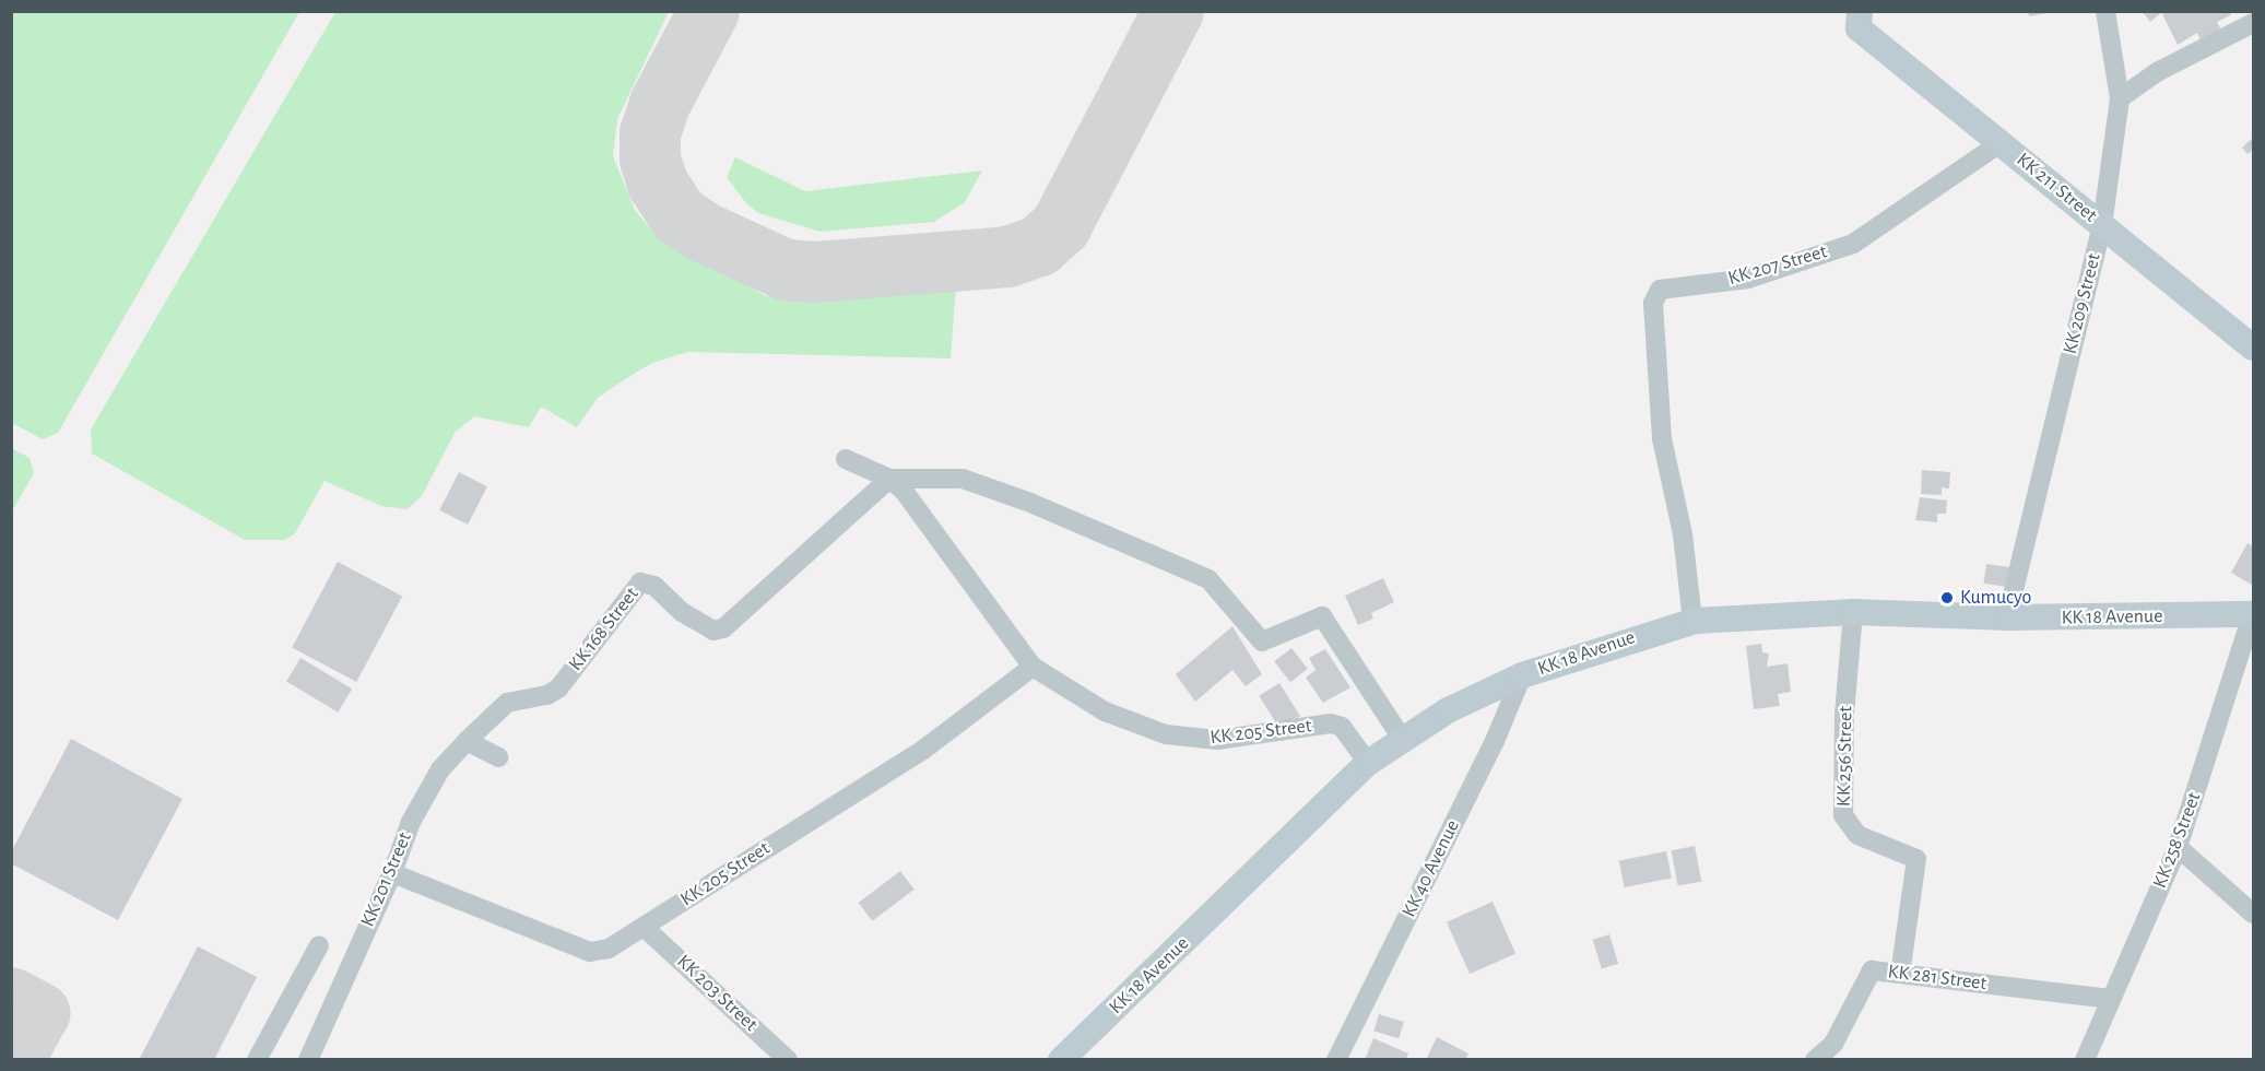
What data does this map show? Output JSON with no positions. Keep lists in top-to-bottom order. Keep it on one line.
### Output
{"streets":{"main road":["KK 211 Street","KK 18 Avenue"],"street":["KK 207 Street","KK 209 Street","KK 168 Street","KK 205 Street","KK 256 Street","KK 258 Street","KK 40 Avenue","KK 201 Street","KK 281 Street","KK 203 Street"]},"crossings":[["KK 211 Street","KK 207 Street"],["KK 211 Street","KK 209 Street"],["KK 207 Street","KK 18 Avenue"],["KK 209 Street","KK 18 Avenue"],["KK 18 Avenue","KK 205 Street"],["KK 18 Avenue","KK 256 Street"],["KK 18 Avenue","KK 258 Street"],["KK 18 Avenue","KK 40 Avenue"],["KK 168 Street","KK 205 Street"],["KK 168 Street","KK 201 Street"],["KK 205 Street","KK 201 Street"],["KK 205 Street","KK 203 Street"],["KK 256 Street","KK 281 Street"],["KK 258 Street","KK 281 Street"]],"places":["Kumucyo"]}
